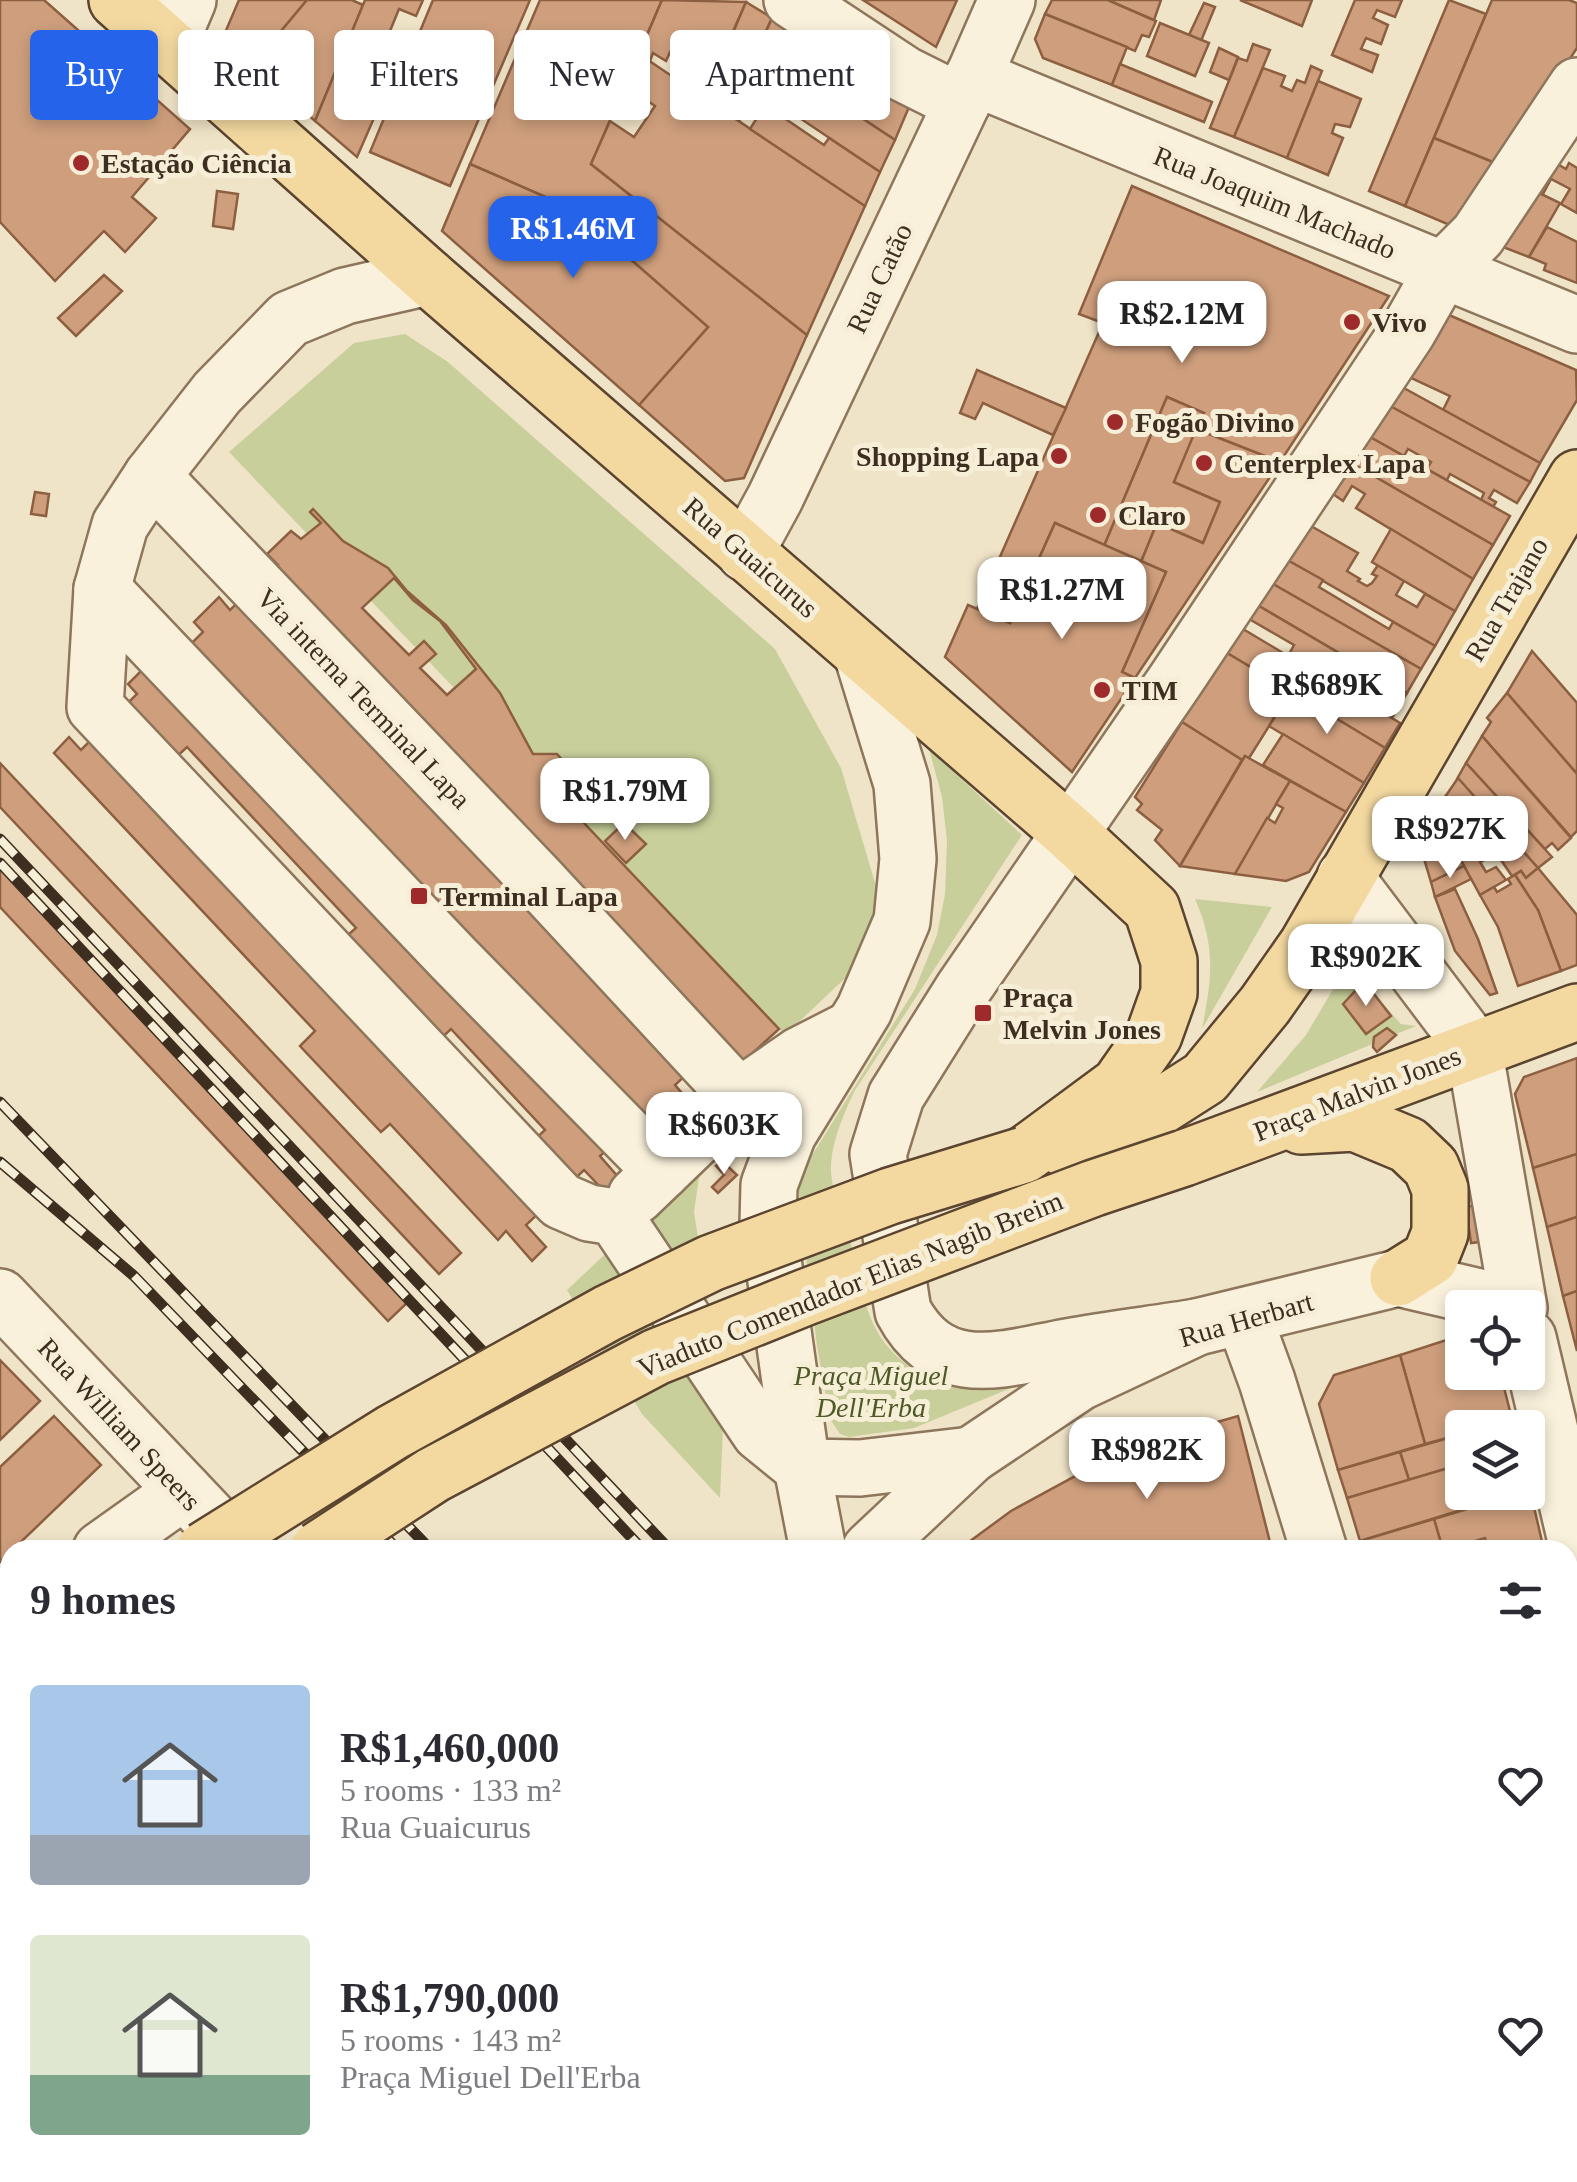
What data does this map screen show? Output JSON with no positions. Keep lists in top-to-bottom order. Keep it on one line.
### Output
{"streets":{"main road":["Rua Guaicurus","Rua Trajano","Praça Malvin Jones","Viaduto Comendador Elias Nagib Breim"],"street":["Rua Joaquim Machado","Rua Catão","Via interna Terminal Lapa","Rua Herbart","Rua William Speers"]},"crossings":[["Rua Joaquim Machado","Rua Catão"],["Rua Catão","Rua Guaicurus"],["Rua Guaicurus","Viaduto Comendador Elias Nagib Breim"],["Rua Trajano","Praça Malvin Jones"],["Praça Malvin Jones","Viaduto Comendador Elias Nagib Breim"]],"parks":["Praça Miguel Dell'Erba"],"places":{"other":["Estação Ciência","Vivo","Fogão Divino","Shopping Lapa","Centerplex Lapa","Claro","TIM"],"transit":["Terminal Lapa","Praça Melvin Jones"]},"page":{"chip":["Buy","Rent","Filters","New","Apartment"],"price":["R$1.46M","R$2.12M","R$1.27M","R$689K","R$1.79M","R$927K","R$902K","R$603K","R$982K"],"heading":"9 homes","list":[{"name":"R$1,460,000","note":"5 rooms · 133 m² · Rua Guaicurus"},{"name":"R$1,790,000","note":"5 rooms · 143 m² · Praça Miguel Dell'Erba"}]}}
